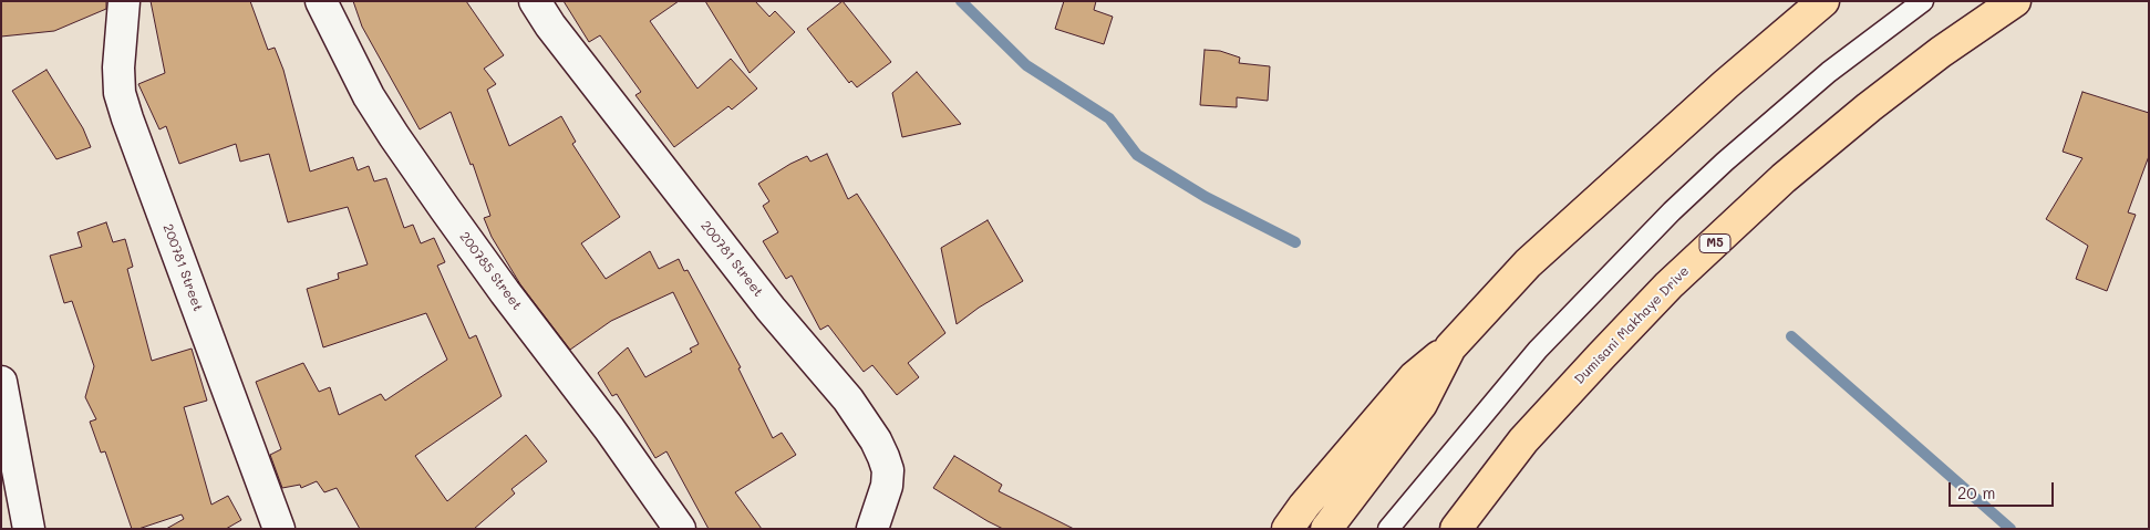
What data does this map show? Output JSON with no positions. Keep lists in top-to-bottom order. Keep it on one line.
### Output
{"streets":{"main road":["M5","Dumisani Makhaye Drive"],"street":["200781 Street","200785 Street"]},"scale_bar":"20 m"}
